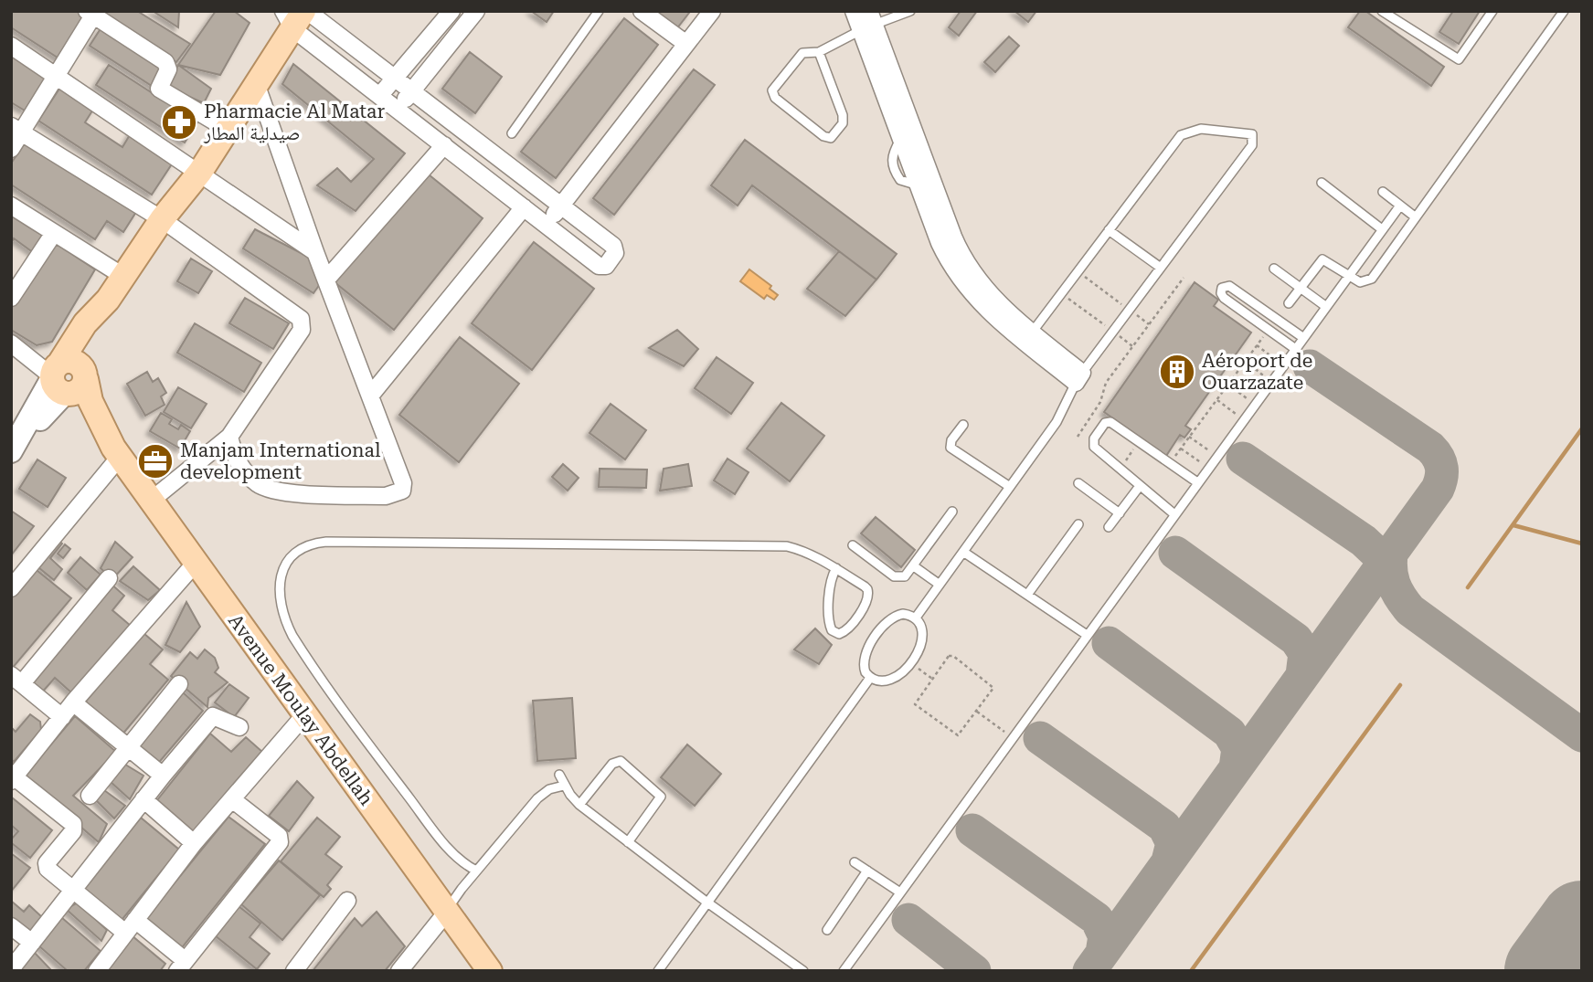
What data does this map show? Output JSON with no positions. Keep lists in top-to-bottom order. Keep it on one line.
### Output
{"streets":{"main road":["Avenue Moulay Abdellah"]},"places":{"pharmacy":["Pharmacie Al Matar صيدلية المطار"],"building":["Aéroport de Ouarzazate"],"office":["Manjam International development"]}}
